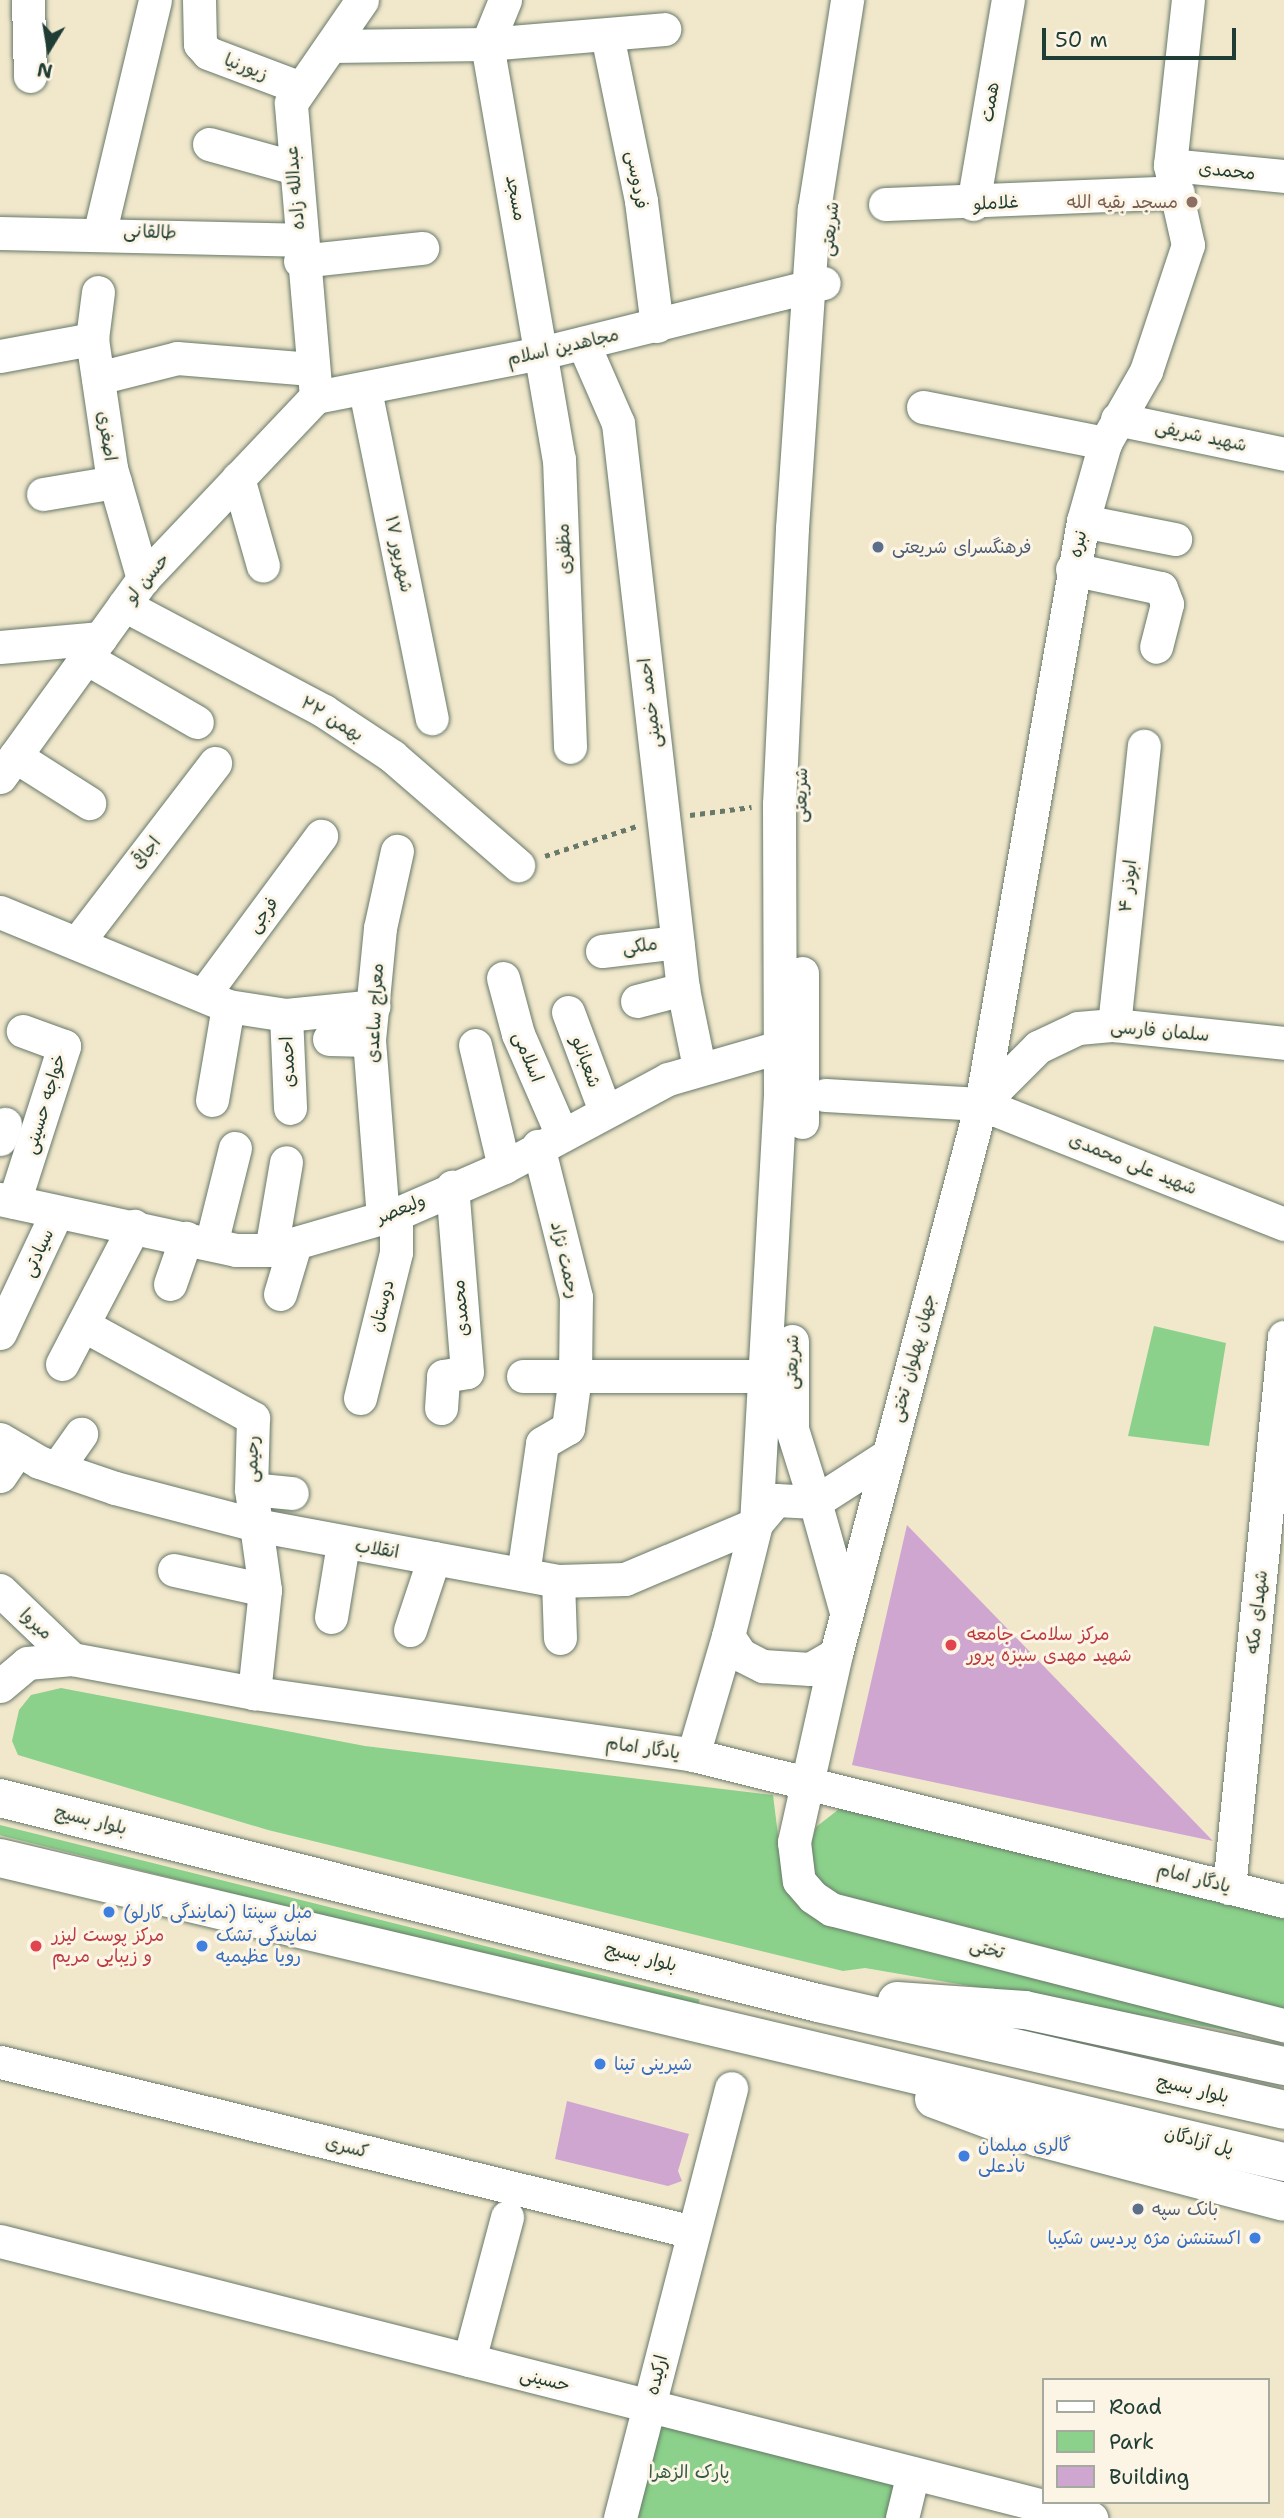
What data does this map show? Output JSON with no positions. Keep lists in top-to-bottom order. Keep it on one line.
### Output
{"streets":{"main road":["بلوار بسیج","پل آزادگان"],"street":["زیورنیا","همت","محمدی","فردوسی","عبدالله زاده","مسجد","غلاملو","شریعتی","طالقانی","مجاهدین اسلام","اصغری","شهید شریفی","نبره","مظفری","۱۷ شهریور","حسن لو","احمد خمینی","۲۲ بهمن","اجاقی","ابوذر ۴","فرجی","ملکی","معراج ساعدی","سلمان فارسی","اسلامی","احمدی","شعبانلو","خواجه حسینی","شهید علی محمدی","ولیعصر","سیادتی","رحمت نژاد","دوستان","جهان پهلوان تختی","رحیمی","انقلاب","شهدای مکه","میروا","یادگار امام","تختی","کسری","ارکیده","حسینی"]},"crossings":[["زیورنیا","عبدالله زاده"],["همت","غلاملو"],["محمدی","غلاملو"],["محمدی","نبره"],["محمدی","ولیعصر"],["فردوسی","مجاهدین اسلام"],["عبدالله زاده","طالقانی"],["عبدالله زاده","مجاهدین اسلام"],["عبدالله زاده","حسن لو"],["مسجد","مجاهدین اسلام"],["مسجد","مظفری"],["غلاملو","نبره"],["شریعتی","مجاهدین اسلام"],["شریعتی","ولیعصر"],["شریعتی","جهان پهلوان تختی"],["شریعتی","انقلاب"],["شریعتی","یادگار امام"],["مجاهدین اسلام","اصغری"],["مجاهدین اسلام","مظفری"],["مجاهدین اسلام","۱۷ شهریور"],["مجاهدین اسلام","حسن لو"],["مجاهدین اسلام","احمد خمینی"],["اصغری","حسن لو"],["اصغری","۲۲ بهمن"],["شهید شریفی","نبره"],["نبره","سلمان فارسی"],["نبره","شهید علی محمدی"],["نبره","جهان پهلوان تختی"],["حسن لو","۲۲ بهمن"],["احمد خمینی","ملکی"],["احمد خمینی","ولیعصر"],["ابوذر ۴","سلمان فارسی"],["معراج ساعدی","ولیعصر"],["معراج ساعدی","دوستان"],["سلمان فارسی","شهید علی محمدی"],["سلمان فارسی","جهان پهلوان تختی"],["اسلامی","ولیعصر"],["اسلامی","رحمت نژاد"],["شعبانلو","ولیعصر"],["خواجه حسینی","ولیعصر"],["شهید علی محمدی","جهان پهلوان تختی"],["ولیعصر","سیادتی"],["ولیعصر","رحمت نژاد"],["ولیعصر","دوستان"],["رحمت نژاد","انقلاب"],["رحیمی","انقلاب"],["رحیمی","یادگار امام"],["شهدای مکه","یادگار امام"],["میروا","یادگار امام"],["یادگار امام","تختی"],["کسری","ارکیده"],["ارکیده","حسینی"]],"parks":["پارک الزهرا"],"places":["مسجد بقیه الله","فرهنگسرای شریعتی","مرکز سلامت جامعه شهید مهدی سبزه پرور","مبل سپنتا (نمایندگی کارلو)","مرکز پوست لیزر و زیبایی مریم","نمایندگی تشک رویا عظیمیه","شیرینی تینا","گالری مبلمان نادعلی","بانک سپه","اکستنشن مژه پردیس شکیبا"],"legend":["Road","Park","Building"],"scale_bar":"50 m","north":"bottom"}
